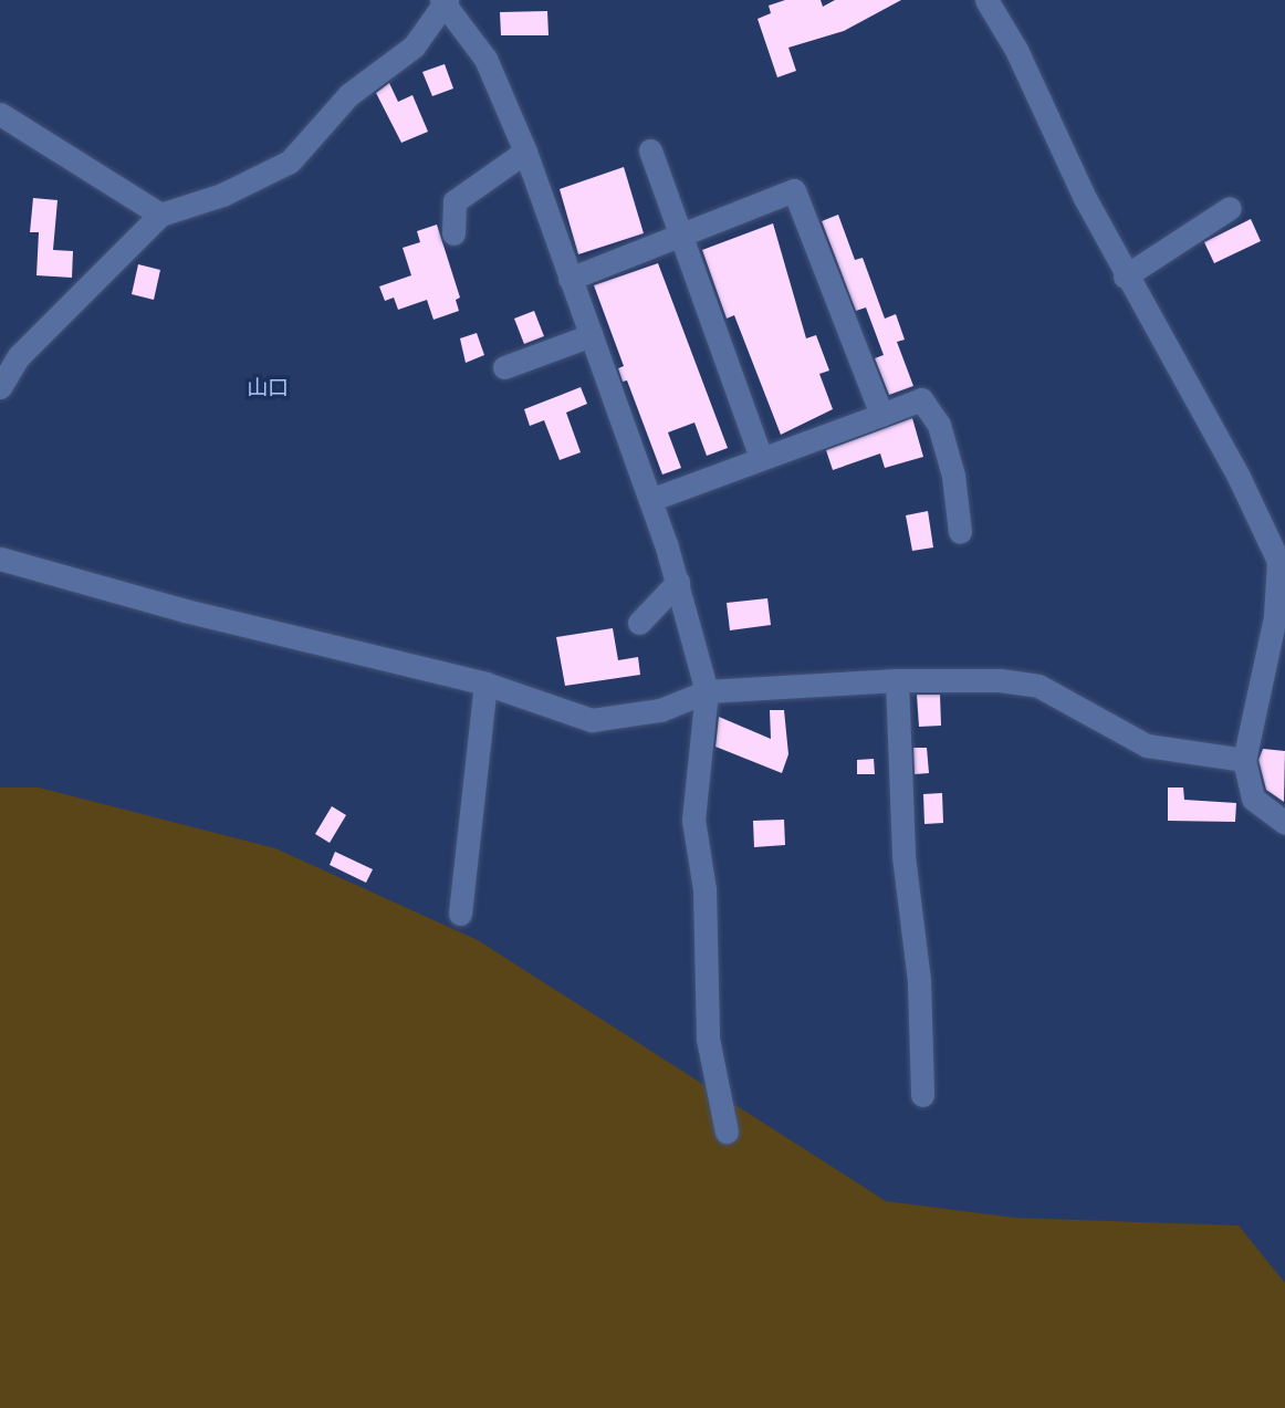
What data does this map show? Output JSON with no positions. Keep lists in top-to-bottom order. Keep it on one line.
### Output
{"districts":["山口"]}
